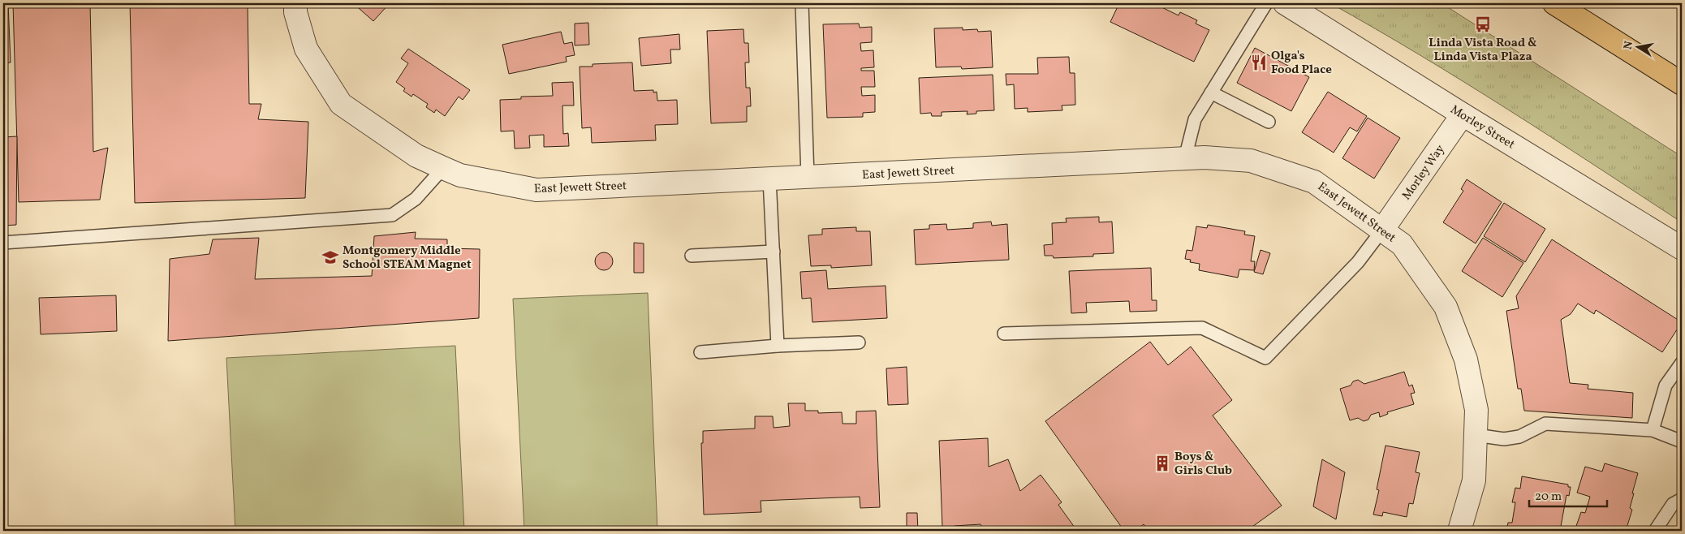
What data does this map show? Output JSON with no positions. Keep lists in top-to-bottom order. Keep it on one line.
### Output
{"streets":{"street":["Morley Street","East Jewett Street","Morley Way"]},"crossings":[["Morley Street","Morley Way"],["East Jewett Street","Morley Way"]],"places":{"bus stop":["Linda Vista Road & Linda Vista Plaza"],"restaurant":["Olga's Food Place"],"school or university":["Montgomery Middle School STEAM Magnet"],"building":["Boys & Girls Club"]},"scale_bar":"20 m","north":"left"}
